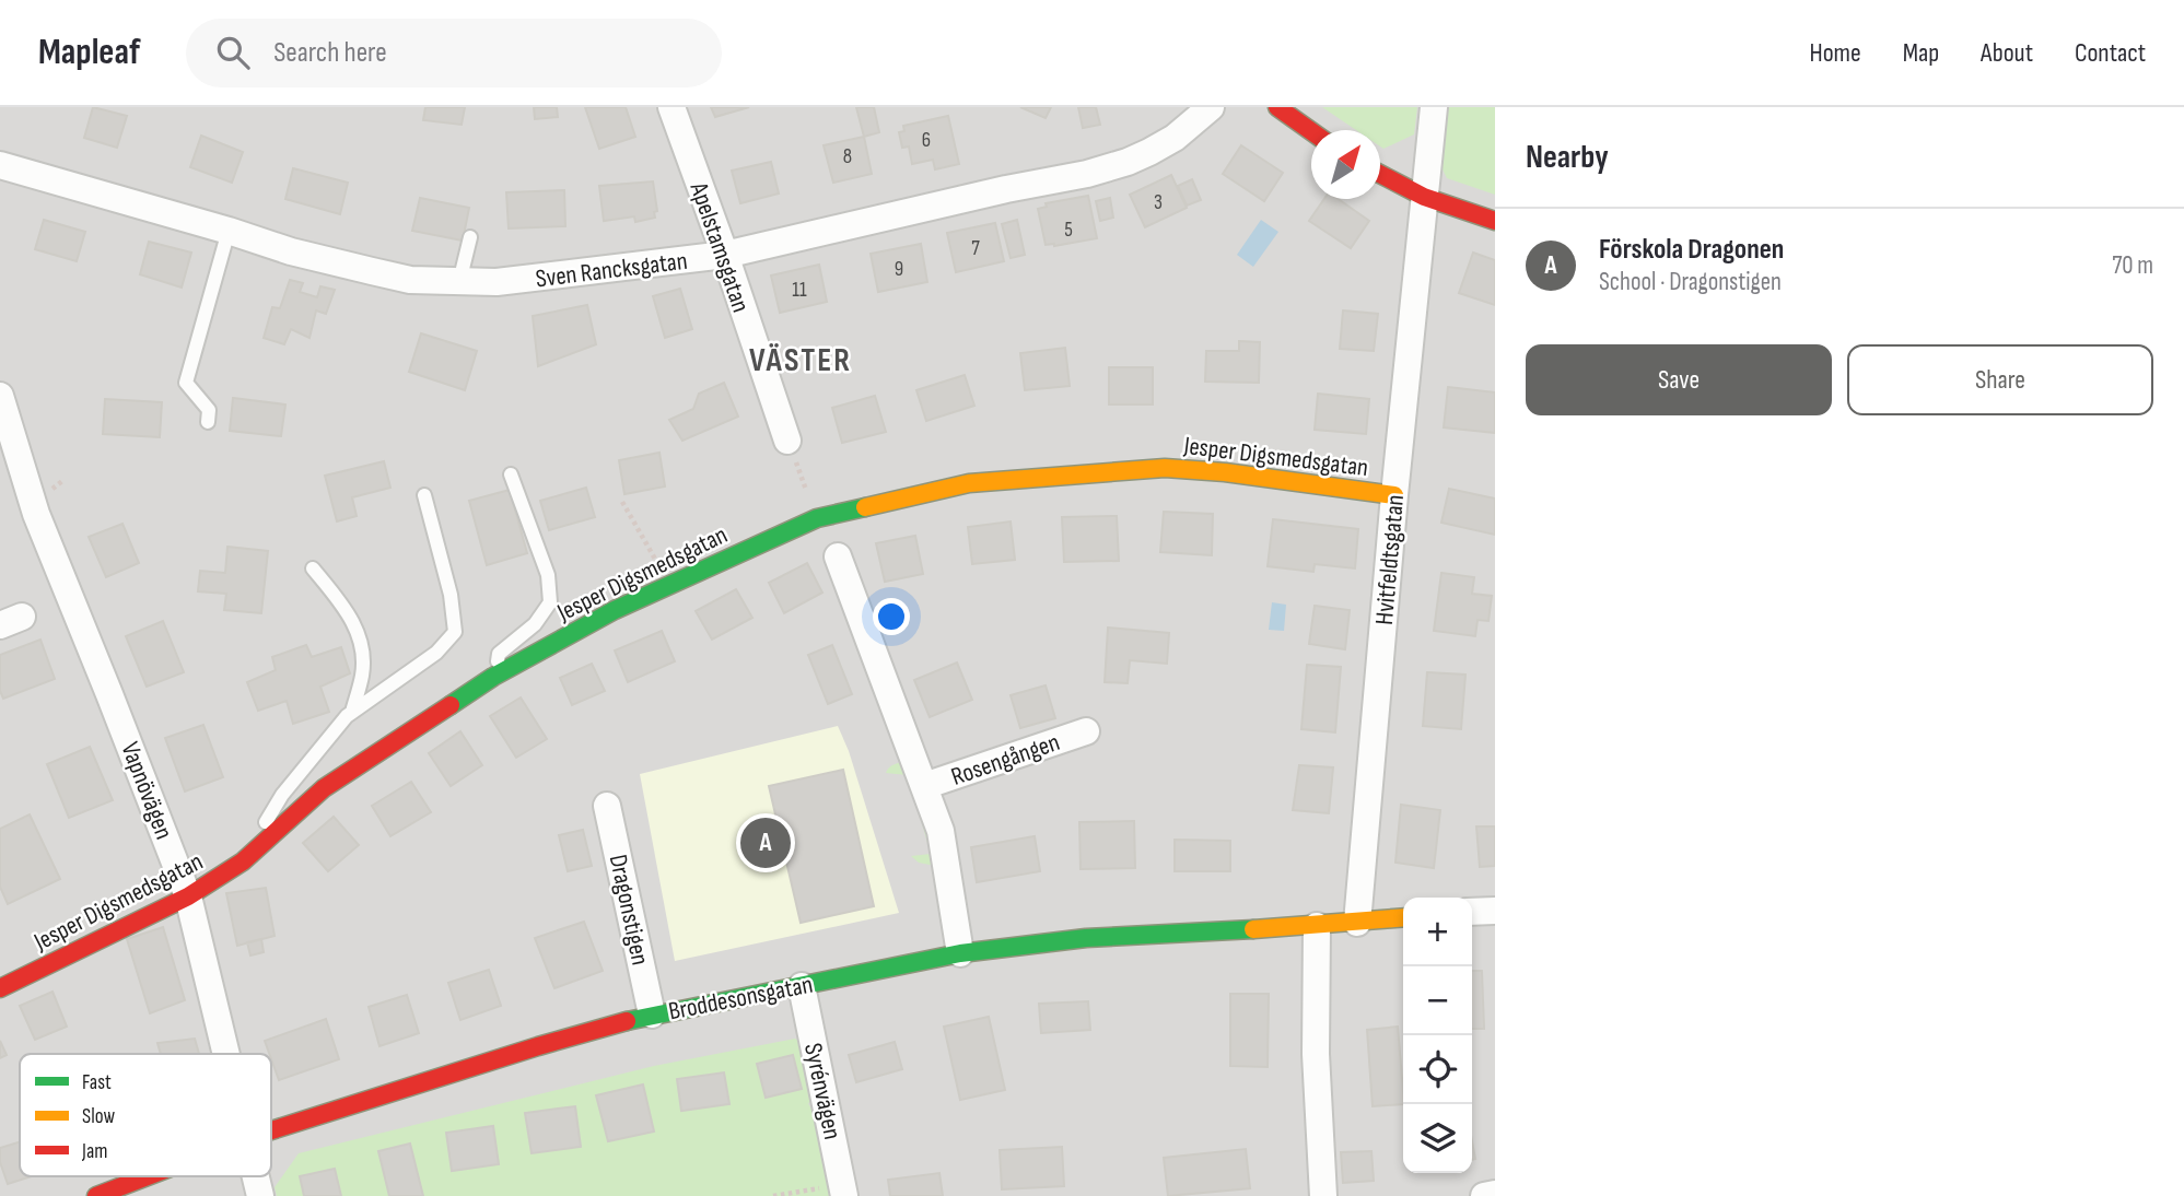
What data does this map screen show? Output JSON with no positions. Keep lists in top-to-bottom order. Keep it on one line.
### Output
{"streets":{"street":["Apelstamsgatan","Sven Rancksgatan","Jesper Digsmedsgatan","Hvitfeldtsgatan","Rosengången","Vapnövägen","Dragonstigen","Broddesonsgatan","Syrénvägen"]},"crossings":[["Apelstamsgatan","Sven Rancksgatan"],["Jesper Digsmedsgatan","Hvitfeldtsgatan"],["Jesper Digsmedsgatan","Vapnövägen"],["Hvitfeldtsgatan","Broddesonsgatan"],["Dragonstigen","Broddesonsgatan"],["Broddesonsgatan","Syrénvägen"]],"districts":["VÄSTER"],"house_numbers":["6","8","3","5","7","9","11"],"legend":["Fast","Slow","Jam"],"north":"top right","page":{"header":"Mapleaf","search":"Search here","nav":["Home","Map","About","Contact"],"heading":"Nearby","list":[{"mark":"A","name":"Förskola Dragonen","note":"School · Dragonstigen","value":"70 m"}],"buttons":["Save","Share"],"pins":"A","map_buttons":["+","−"]}}
